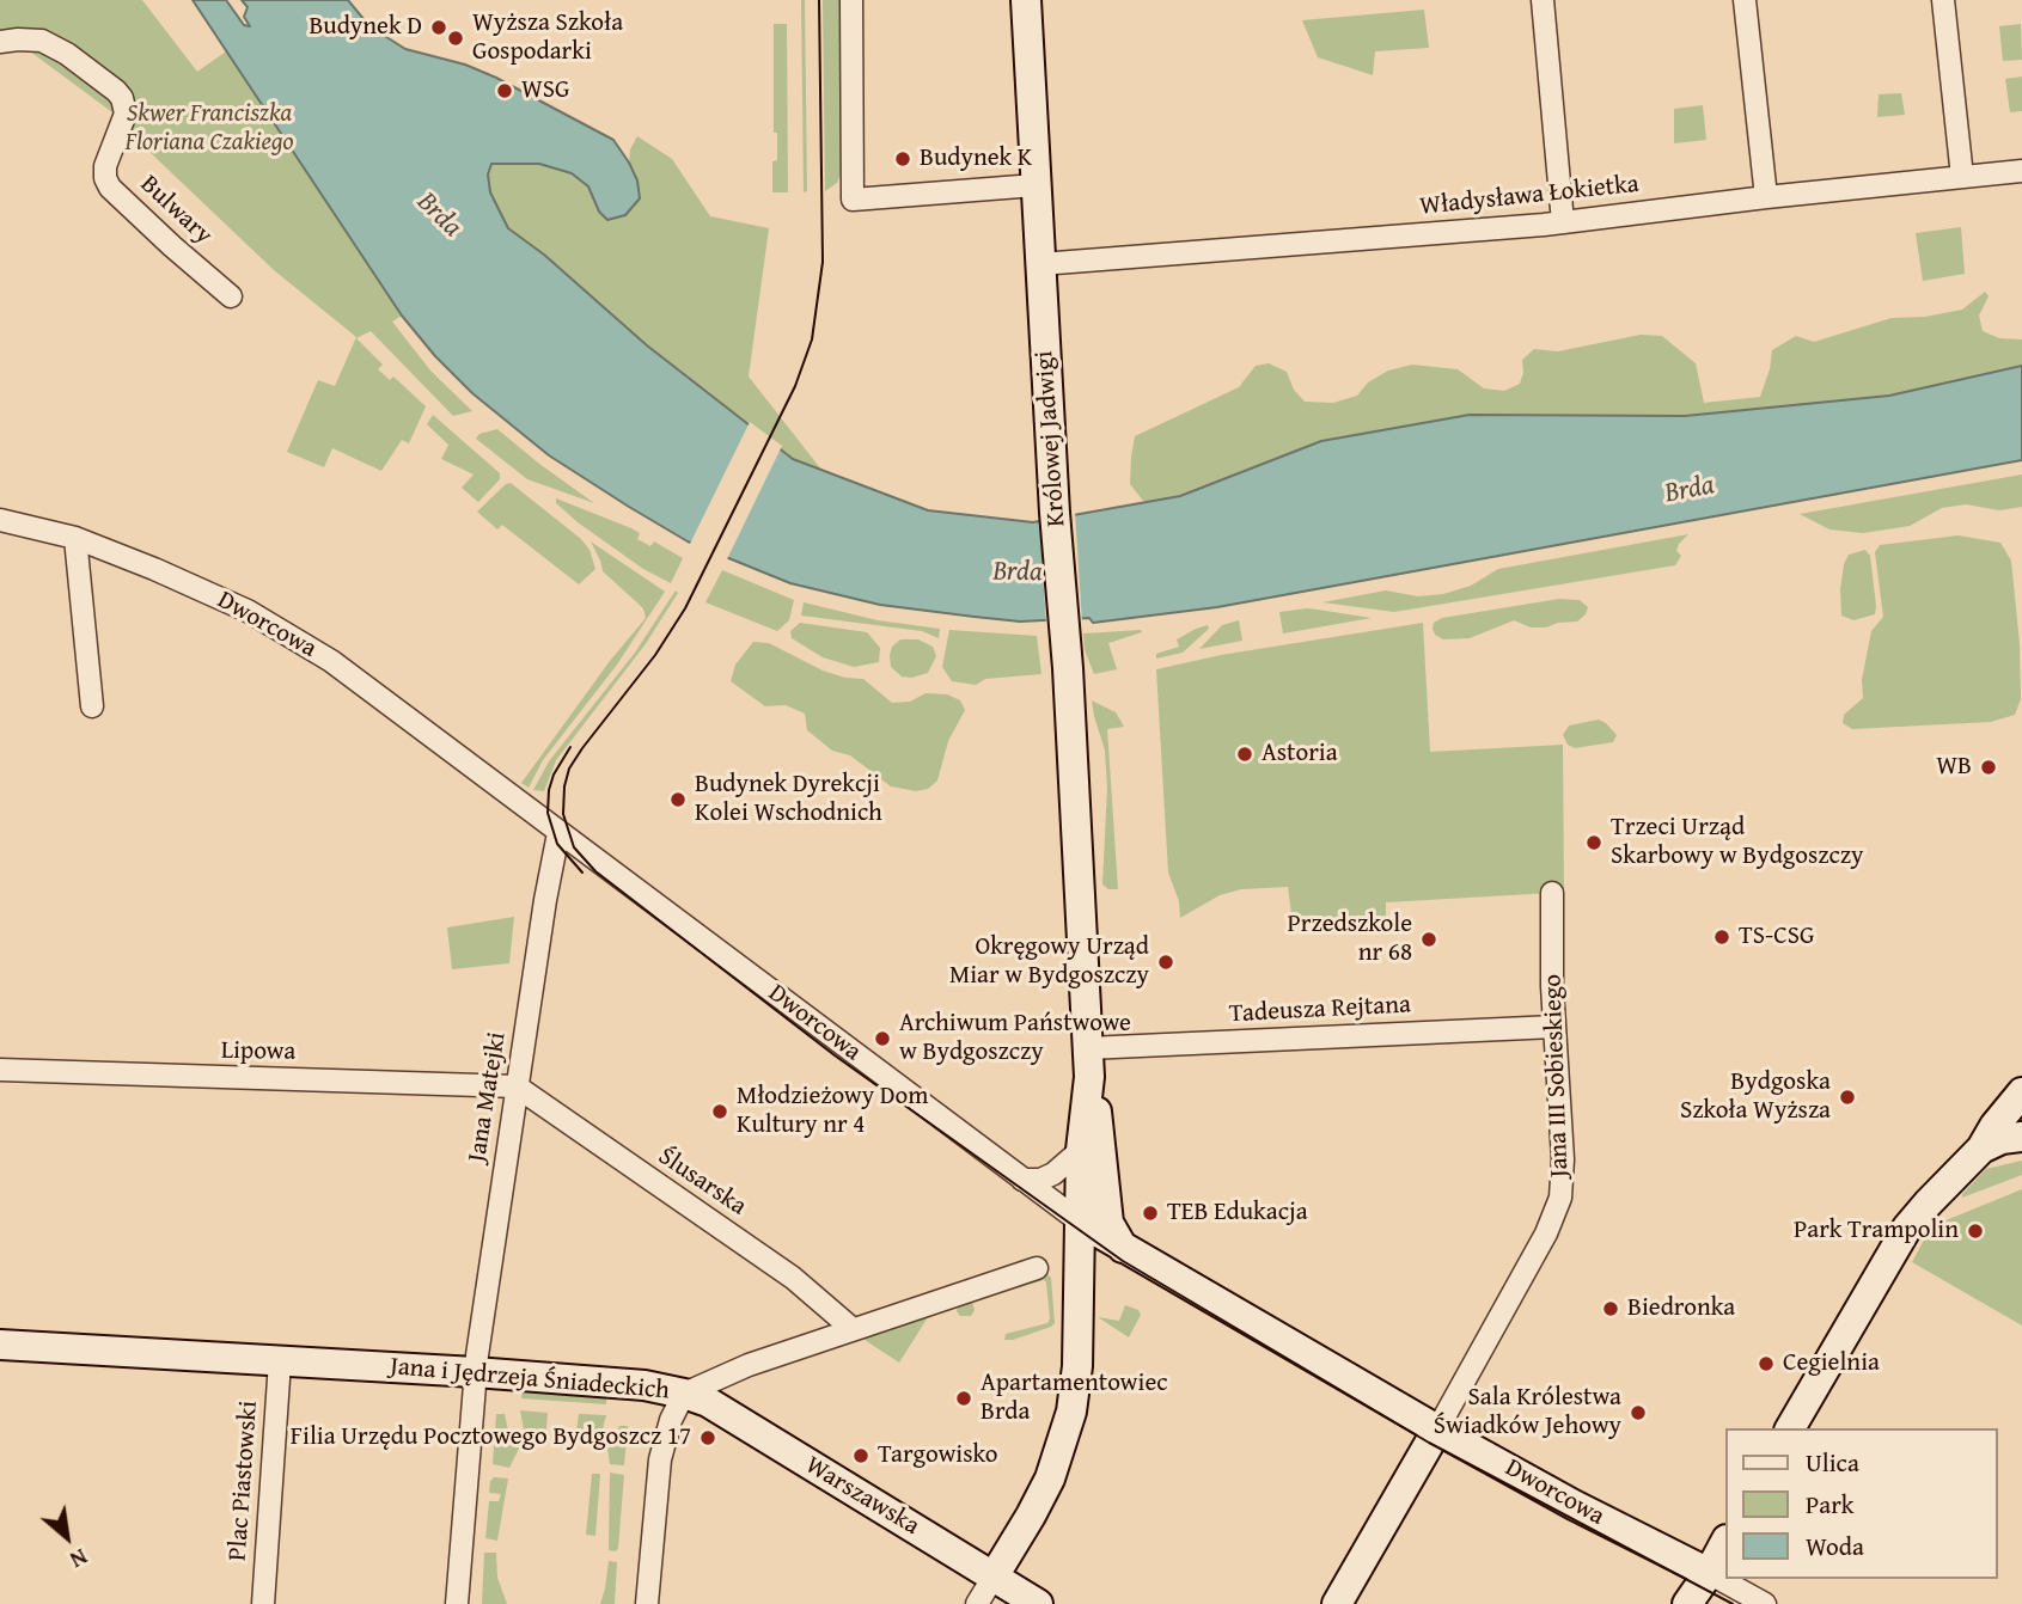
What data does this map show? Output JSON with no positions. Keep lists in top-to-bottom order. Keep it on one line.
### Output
{"streets":{"street":["Władysława Łokietka","Bulwary","Królowej Jadwigi","Dworcowa","Tadeusza Rejtana","Lipowa","Jana III Sobieskiego","Jana Matejki","Ślusarska","Jana i Jędrzeja Śniadeckich","Plac Piastowski","Warszawska"]},"crossings":[["Władysława Łokietka","Królowej Jadwigi"],["Królowej Jadwigi","Dworcowa"],["Królowej Jadwigi","Tadeusza Rejtana"],["Królowej Jadwigi","Warszawska"],["Dworcowa","Jana III Sobieskiego"],["Dworcowa","Jana Matejki"],["Tadeusza Rejtana","Jana III Sobieskiego"],["Lipowa","Jana Matejki"],["Lipowa","Ślusarska"],["Jana Matejki","Ślusarska"],["Jana Matejki","Jana i Jędrzeja Śniadeckich"],["Ślusarska","Jana i Jędrzeja Śniadeckich"],["Jana i Jędrzeja Śniadeckich","Plac Piastowski"],["Jana i Jędrzeja Śniadeckich","Warszawska"]],"water":["Brda"],"parks":["Skwer Franciszka Floriana Czakiego"],"places":["Budynek D","Wyższa Szkoła Gospodarki","WSG","Budynek K","Astoria","WB","Budynek Dyrekcji Kolei Wschodnich","Trzeci Urząd Skarbowy w Bydgoszczy","TS-CSG","Przedszkole nr 68","Okręgowy Urząd Miar w Bydgoszczy","Archiwum Państwowe w Bydgoszczy","Bydgoska Szkoła Wyższa","Młodzieżowy Dom Kultury nr 4","TEB Edukacja","Park Trampolin","Biedronka","Cegielnia","Apartamentowiec Brda","Sala Królestwa Świadków Jehowy","Filia Urzędu Pocztowego Bydgoszcz 17","Targowisko"],"legend":["Ulica","Park","Woda"],"north":"bottom right"}
